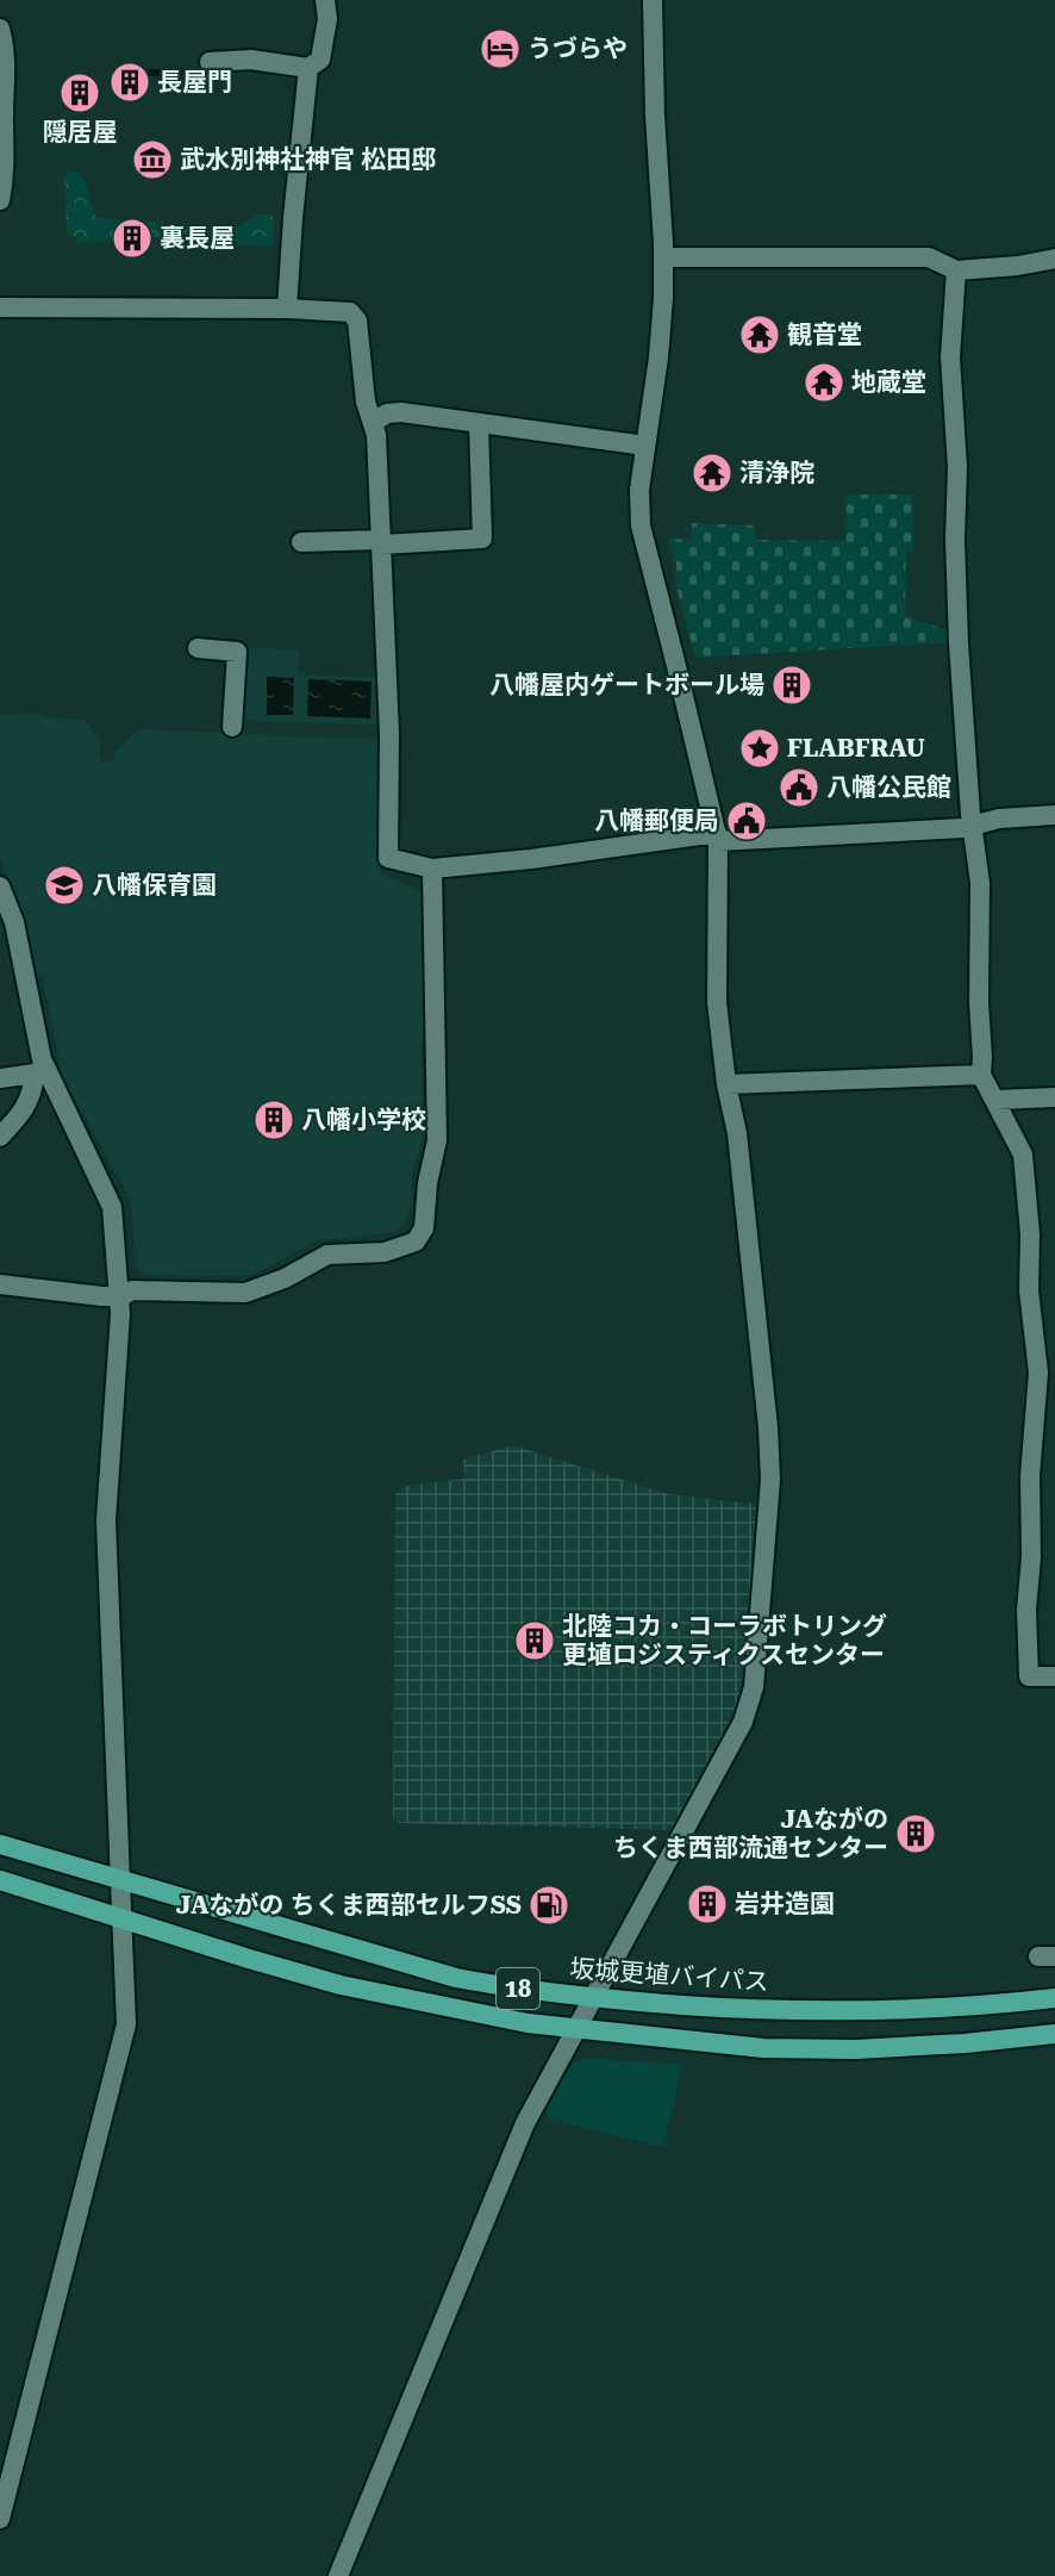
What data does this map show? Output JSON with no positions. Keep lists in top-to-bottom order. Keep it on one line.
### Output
{"streets":{"highway":["坂城更埴バイパス","18"]},"places":{"hotel":["うづらや"],"building":["長屋門","隠居屋","裏長屋","八幡屋内ゲートボール場","八幡小学校","北陸コカ・コーラボトリング 更埴ロジスティクスセンター","JAながの ちくま西部流通センター","岩井造園"],"museum":["武水別神社神官 松田邸"],"temple":["観音堂","地蔵堂","清浄院"],"place":["FLABFRAU"],"public building":["八幡公民館","八幡郵便局"],"school or university":["八幡保育園"],"fuel station":["JAながの ちくま西部セルフSS"]}}
